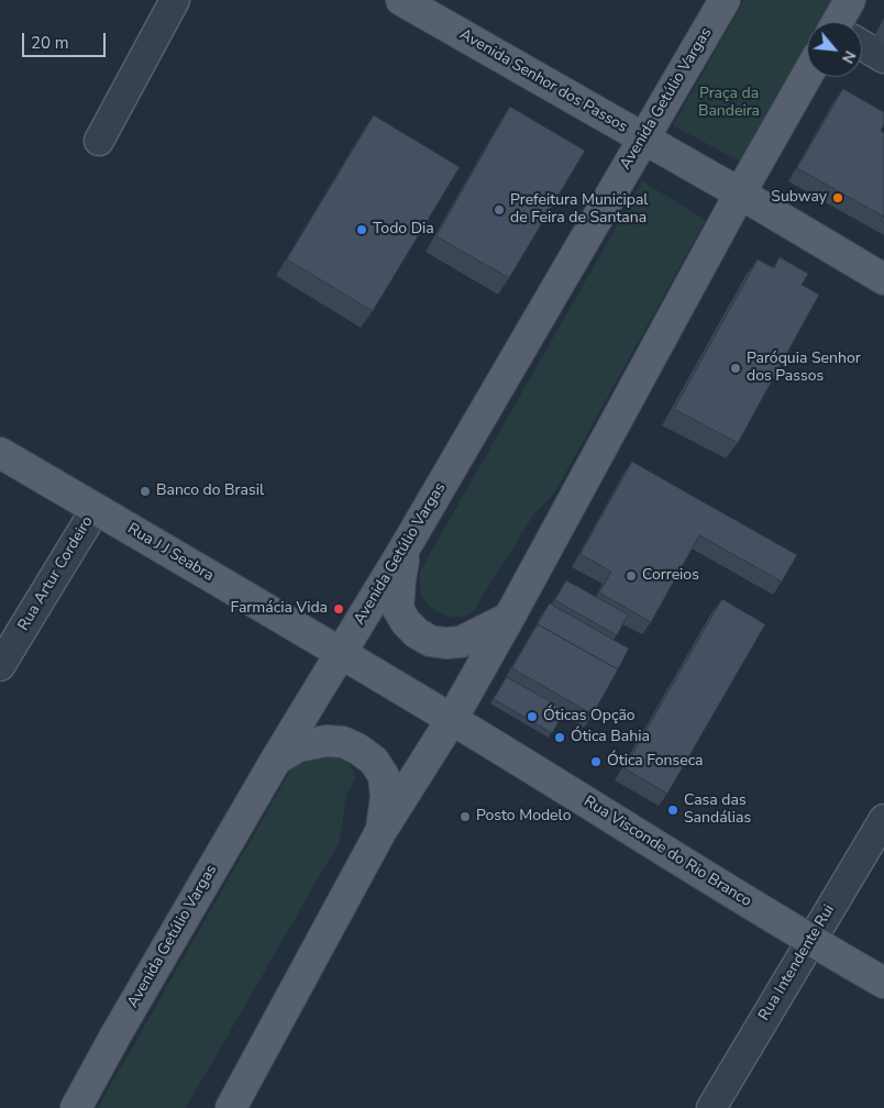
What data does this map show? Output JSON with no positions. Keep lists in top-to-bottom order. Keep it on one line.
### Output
{"streets":{"main road":["Avenida Senhor dos Passos","Avenida Getúlio Vargas","Rua J J Seabra","Rua Visconde do Rio Branco"],"street":["Rua Artur Cordeiro","Rua Intendente Rui"]},"crossings":[["Avenida Senhor dos Passos","Avenida Getúlio Vargas"],["Avenida Getúlio Vargas","Rua J J Seabra"],["Rua J J Seabra","Rua Artur Cordeiro"],["Rua J J Seabra","Rua Visconde do Rio Branco"],["Rua Visconde do Rio Branco","Rua Intendente Rui"]],"parks":["Praça da Bandeira"],"places":["Subway","Prefeitura Municipal de Feira de Santana","Todo Dia","Paróquia Senhor dos Passos","Banco do Brasil","Correios","Farmácia Vida","Óticas Opção","Ótica Bahia","Ótica Fonseca","Casa das Sandálias","Posto Modelo"],"scale_bar":"20 m","north":"bottom right"}
